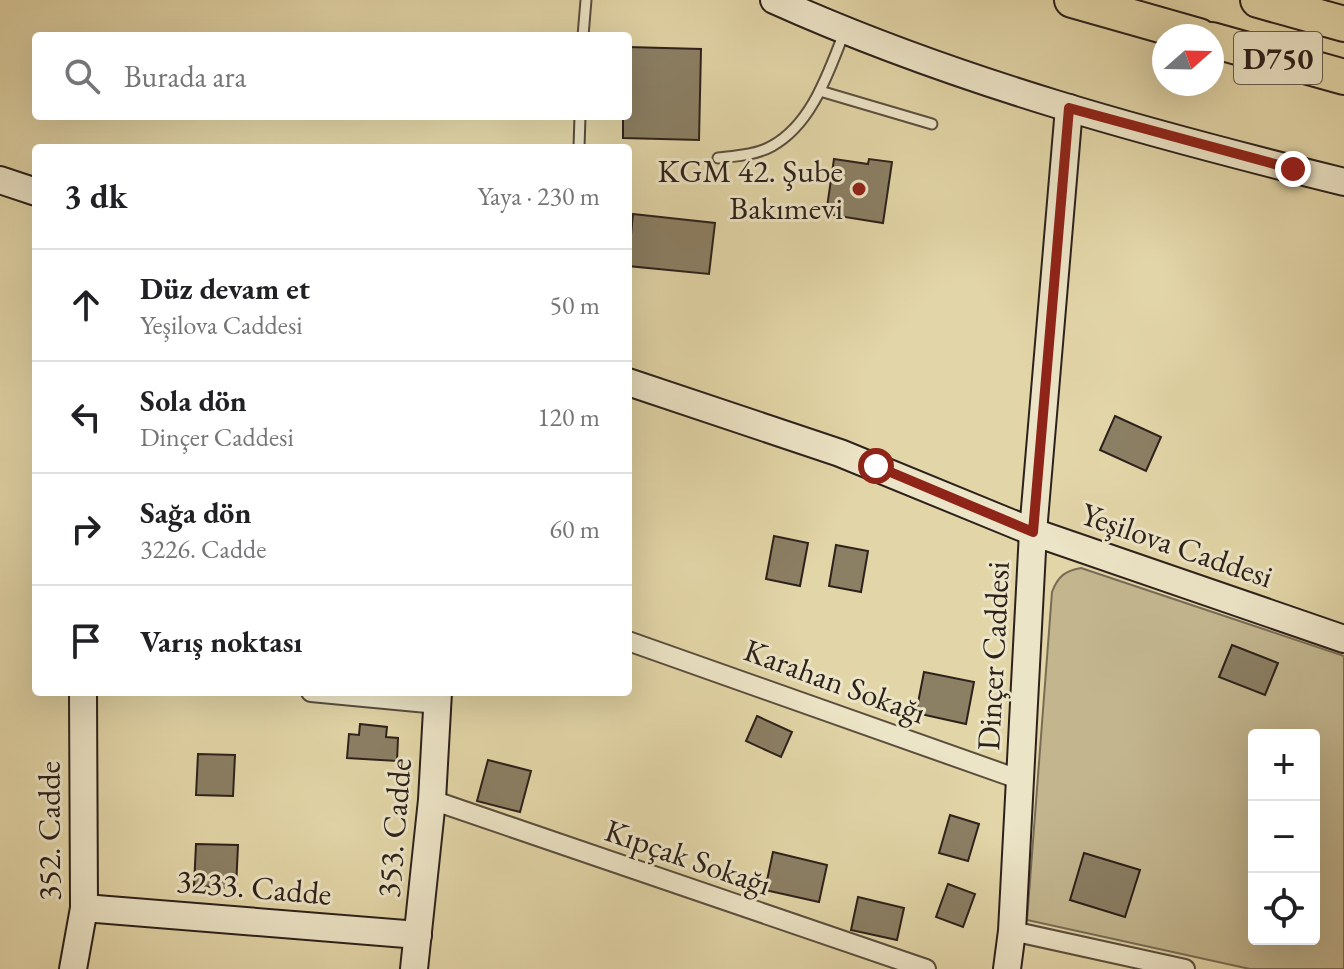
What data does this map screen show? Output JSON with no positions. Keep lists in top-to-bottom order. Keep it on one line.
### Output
{"streets":{"highway":["D750"],"street":["Yeşilova Caddesi","Dinçer Caddesi","Karahan Sokağı","353. Cadde","352. Cadde","Kıpçak Sokağı","3233. Cadde"]},"crossings":[["Yeşilova Caddesi","Dinçer Caddesi"],["Dinçer Caddesi","Karahan Sokağı"],["353. Cadde","Kıpçak Sokağı"],["353. Cadde","3233. Cadde"],["352. Cadde","3233. Cadde"]],"places":["KGM 42. Şube Bakımevi"],"north":"right","page":{"search":"Burada ara","heading":["3 dk","Yaya · 230 m"],"list":[["Düz devam et","Yeşilova Caddesi","50 m"],["Sola dön","Dinçer Caddesi","120 m"],["Sağa dön","3226. Cadde","60 m"],"Varış noktası"],"map_buttons":["+","−"]}}
